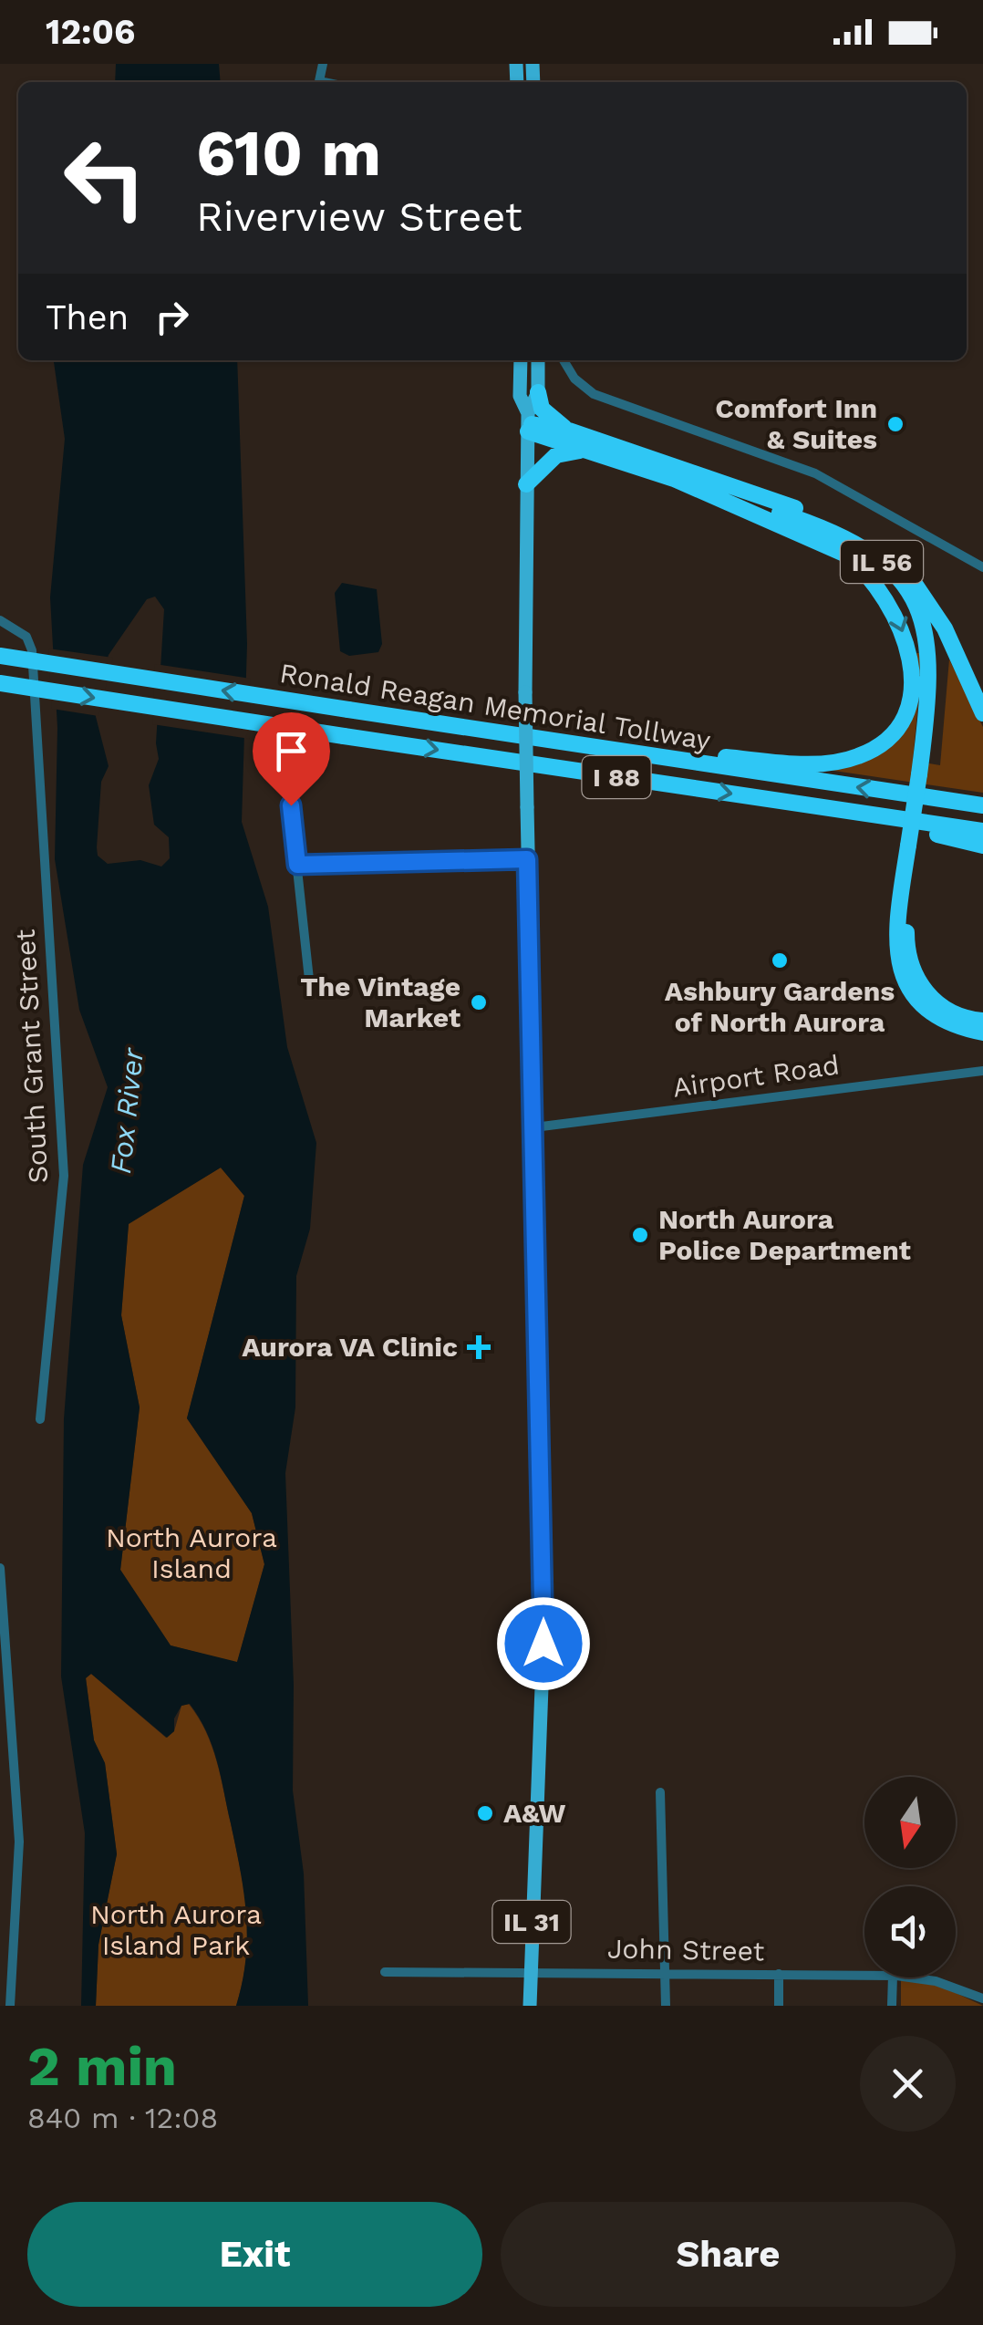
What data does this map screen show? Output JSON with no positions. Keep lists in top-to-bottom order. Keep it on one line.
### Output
{"streets":{"highway":["IL 56","Ronald Reagan Memorial Tollway","I 88"],"main road":["IL 31"],"street":["South Grant Street","Airport Road","John Street"]},"crossings":[["IL 56","IL 31"],["Airport Road","IL 31"],["IL 31","John Street"]],"water":["Fox River"],"parks":["North Aurora Island","North Aurora Island Park"],"places":{"other":["Comfort Inn & Suites","Ashbury Gardens of North Aurora","The Vintage Market","North Aurora Police Department","A&W"],"health":["Aurora VA Clinic"]},"north":"bottom","page":{"status":"12:06","turn":["610 m","Riverview Street"],"then":"Then","heading":["2 min","840 m · 12:08"],"buttons":["Exit","Share"]}}
